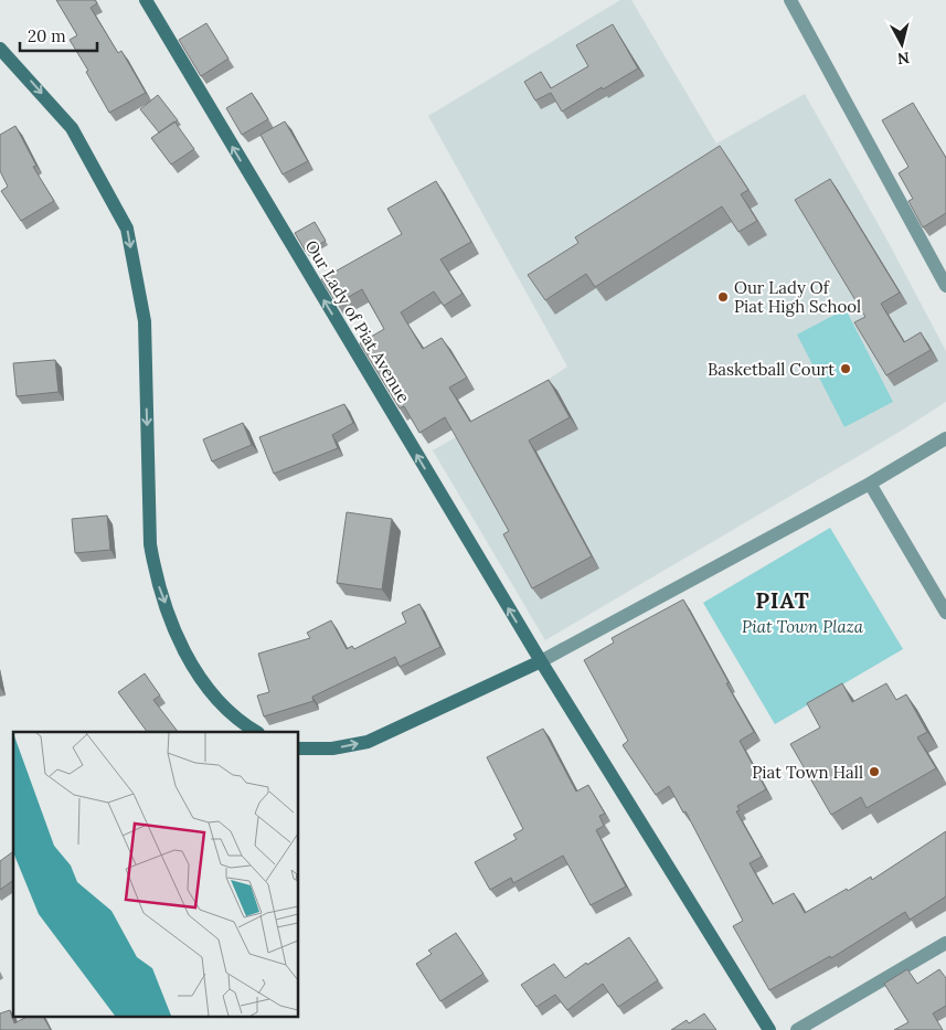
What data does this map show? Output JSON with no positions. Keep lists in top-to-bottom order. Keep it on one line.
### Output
{"streets":{"street":["Our Lady of Piat Avenue"]},"one_way":["Our Lady of Piat Avenue"],"districts":["PIAT"],"parks":["Piat Town Plaza"],"places":["Our Lady Of Piat High School","Basketball Court","Piat Town Hall"],"scale_bar":"20 m","north":"bottom"}
